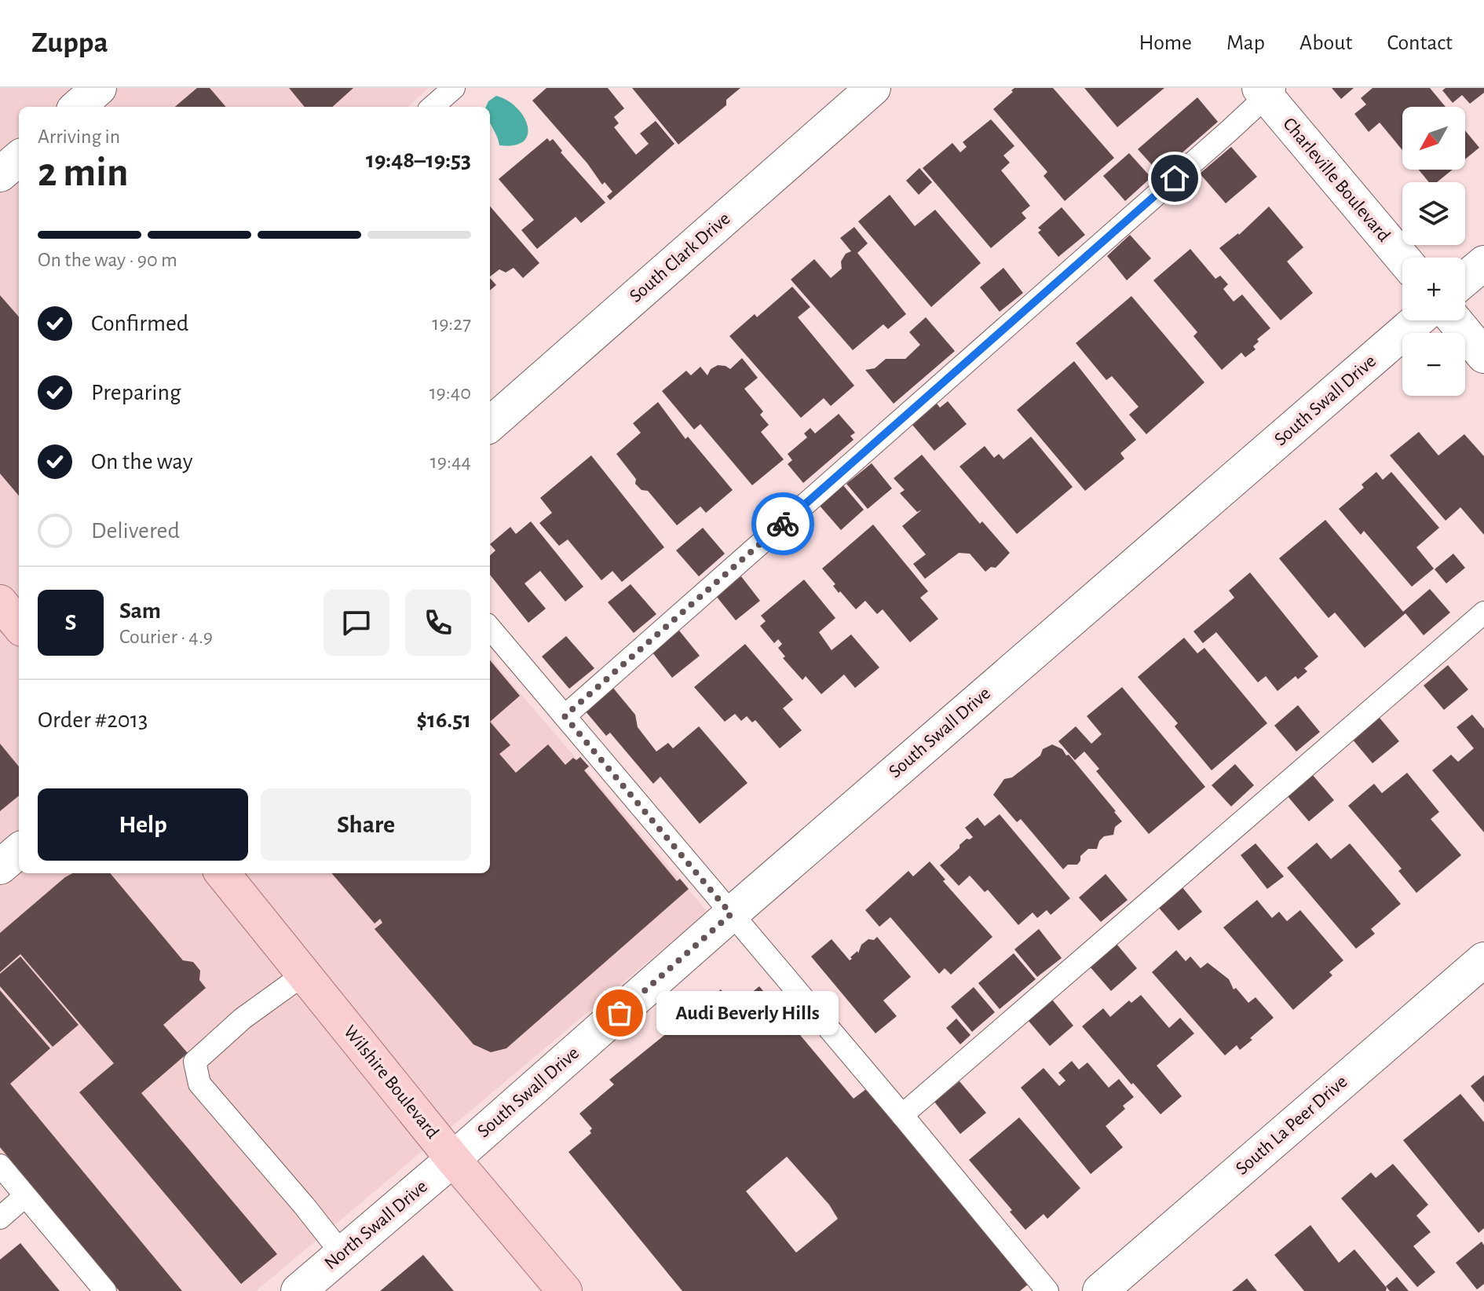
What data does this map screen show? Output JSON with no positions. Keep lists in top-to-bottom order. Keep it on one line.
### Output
{"streets":{"main road":["Wilshire Boulevard"],"street":["Charleville Boulevard","South Clark Drive","South Swall Drive","South La Peer Drive","North Swall Drive"]},"crossings":[["South Swall Drive","Wilshire Boulevard"],["South Swall Drive","North Swall Drive"],["Wilshire Boulevard","North Swall Drive"]],"places":["Audi Beverly Hills"],"north":"bottom left","page":{"header":"Zuppa","nav":["Home","Map","About","Contact"],"map_buttons":["+","−"],"heading":["2 min","Arriving in","19:48–19:53"],"panel":["Sam","Courier · 4.9","Order #2013","$16.51"],"bar":"On the way · 90 m","list":[["Confirmed","19:27"],["Preparing","19:40"],["On the way","19:44"],"Delivered"],"round":"S","buttons":["Help","Share"],"bubble":"Audi Beverly Hills"}}
